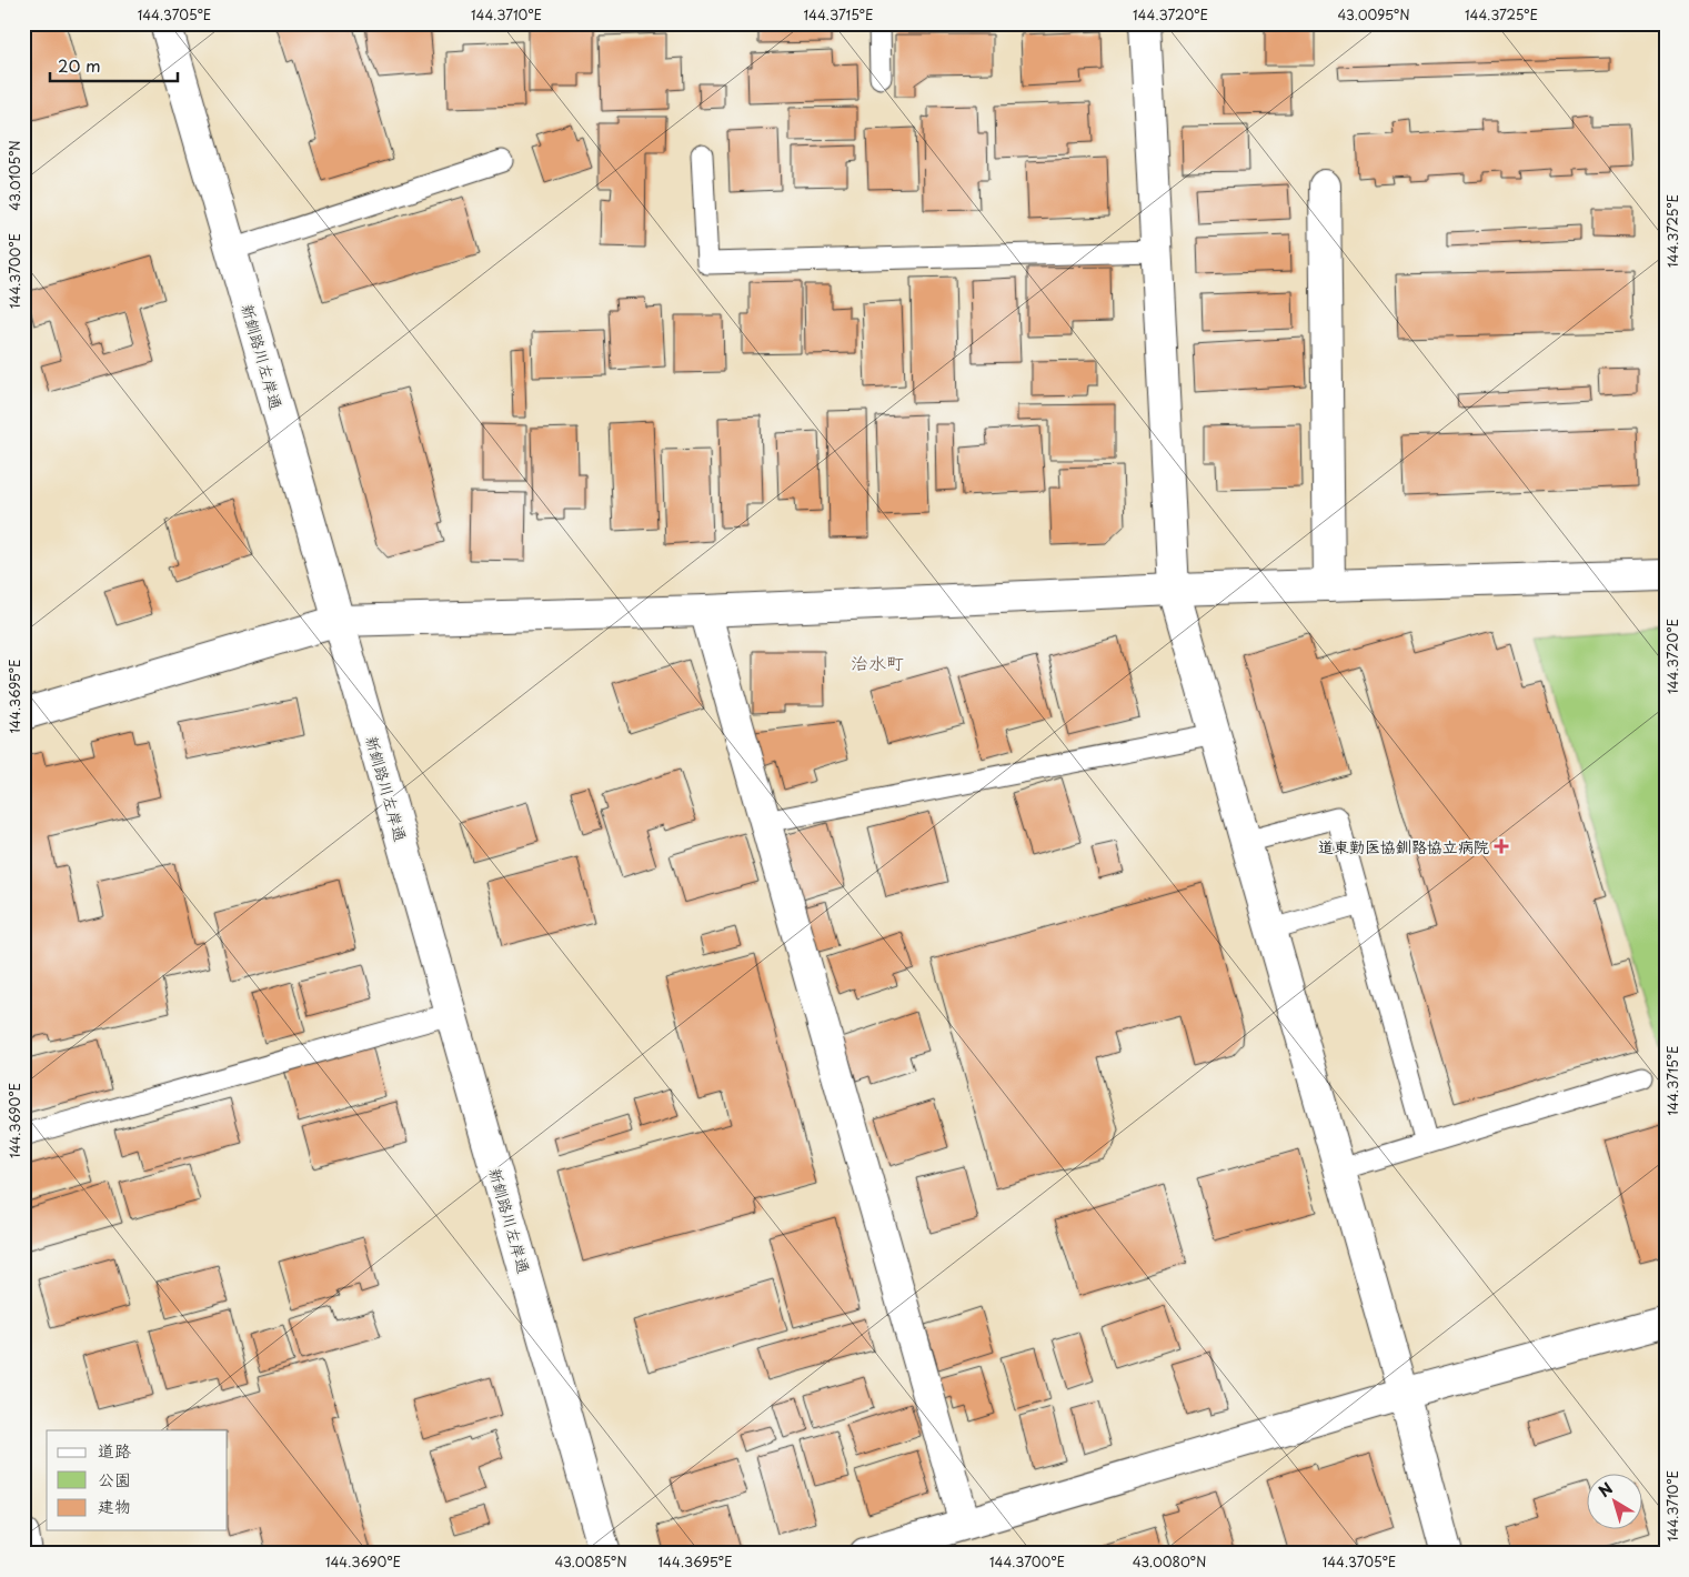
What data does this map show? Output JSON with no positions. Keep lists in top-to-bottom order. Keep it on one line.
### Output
{"streets":{"street":["新釧路川左岸通"]},"districts":["治水町"],"places":{"health":["道東勤医協釧路協立病院"]},"legend":["道路","公園","建物"],"scale_bar":"20 m","north":"top left","coordinates":["144.3705°E","144.3710°E","144.3715°E","144.3720°E","43.0095°N","144.3725°E","43.0105°N","144.3700°E","144.3695°E","144.3690°E","43.0085°N","43.0080°N"]}
